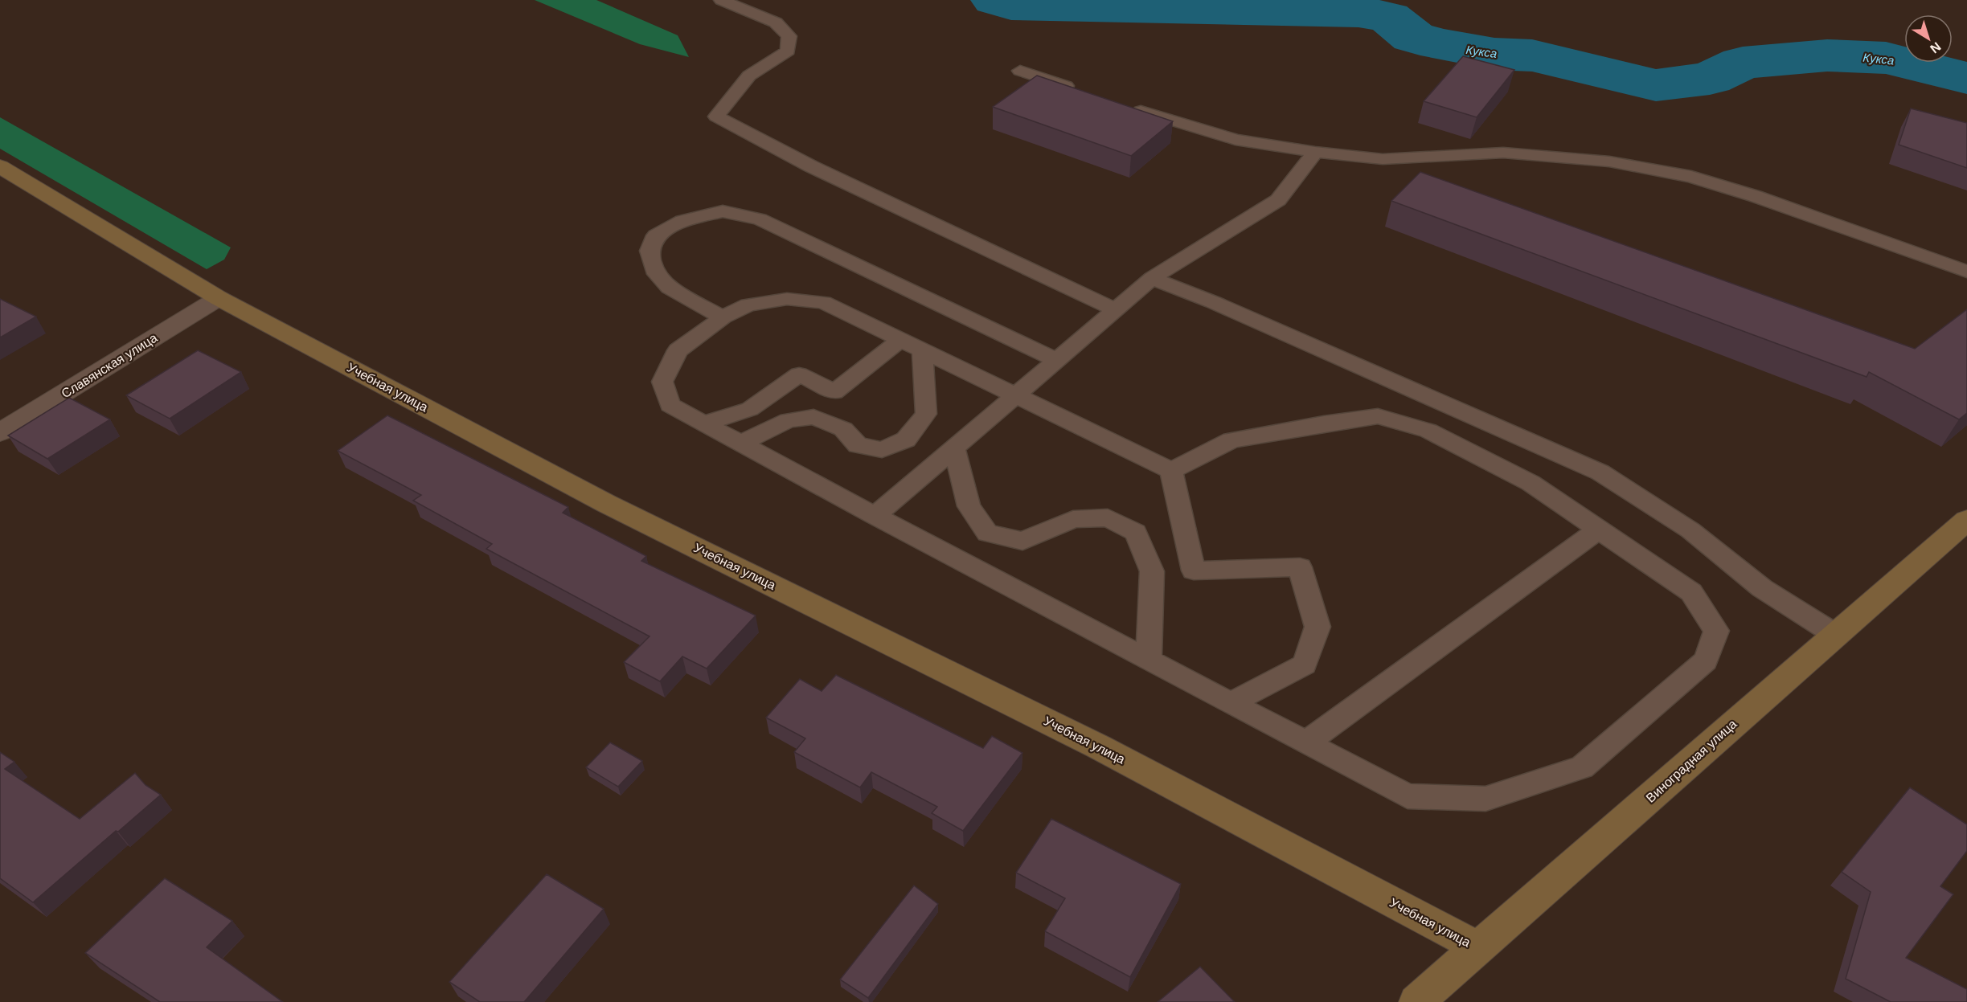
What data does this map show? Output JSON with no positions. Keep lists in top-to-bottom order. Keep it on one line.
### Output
{"streets":{"street":["Славянская улица","Учебная улица","Виноградная улица"]},"crossings":[["Славянская улица","Учебная улица"],["Учебная улица","Виноградная улица"]],"water":["Кукса"],"north":"bottom right"}
